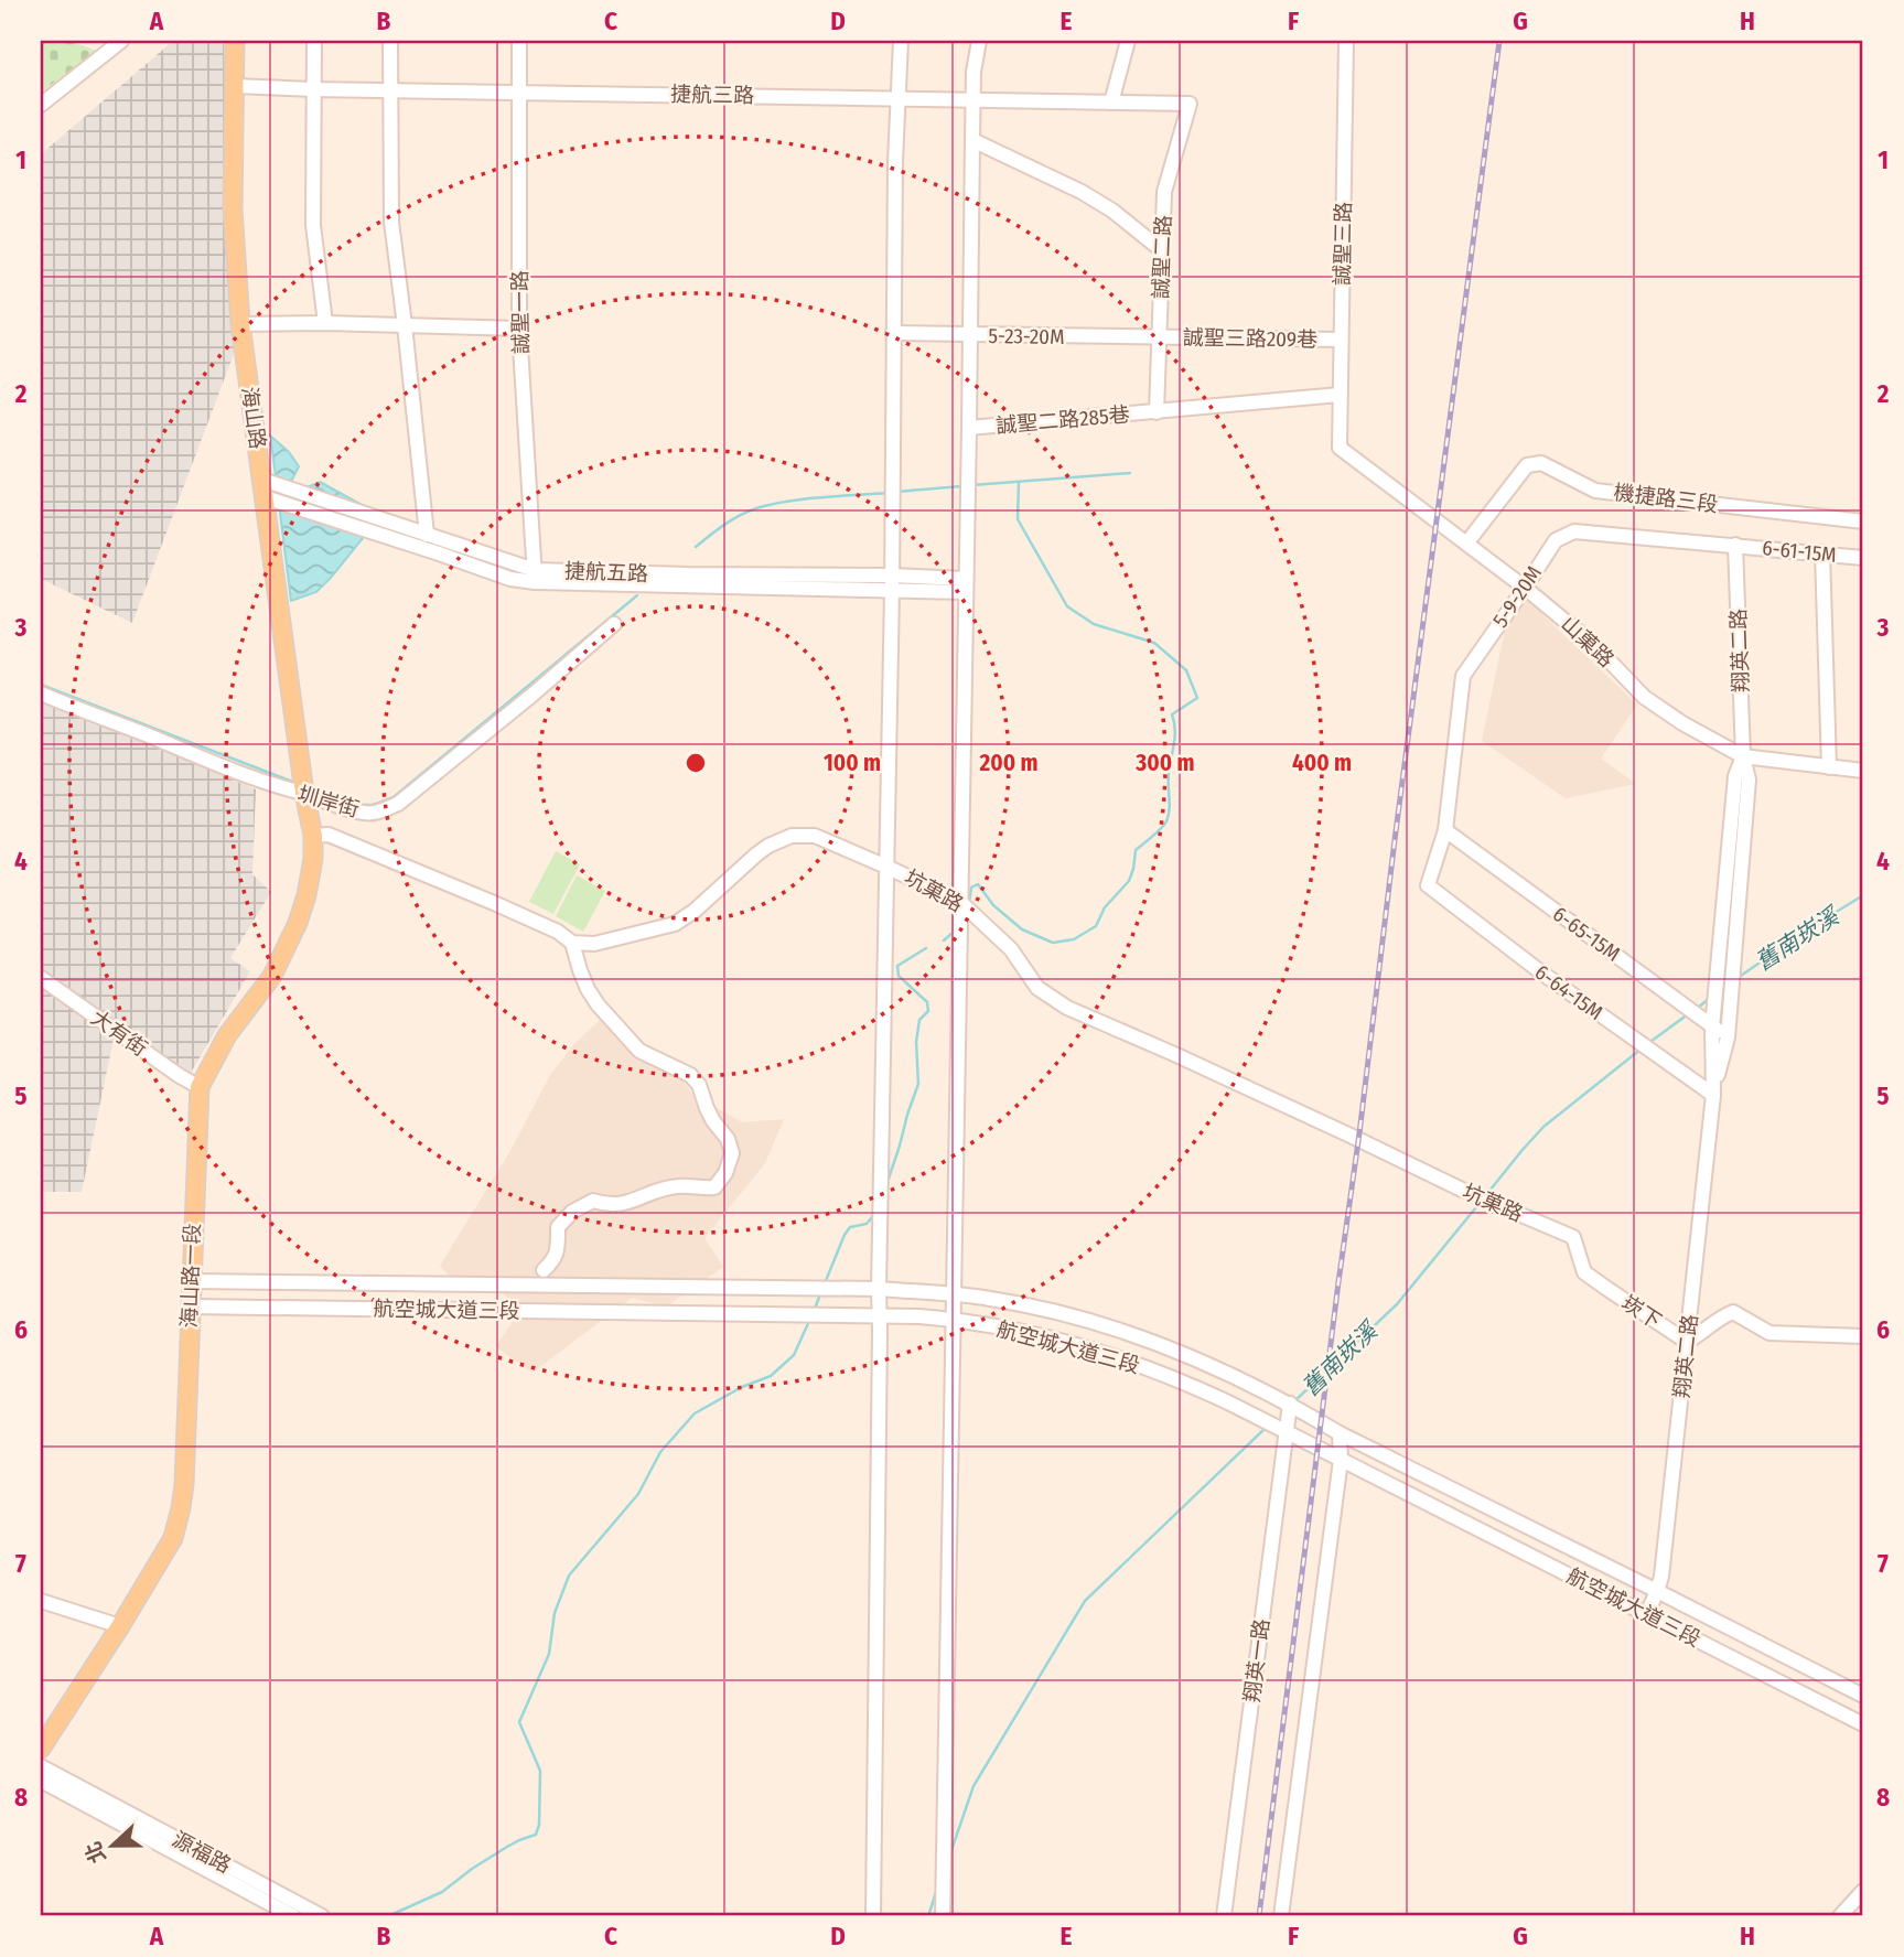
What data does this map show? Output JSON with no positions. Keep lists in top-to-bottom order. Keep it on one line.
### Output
{"streets":{"main road":["海山路","海山路一段"],"street":["捷航三路","誠聖三路","誠聖二路","誠聖一路","5-23-20M","誠聖三路209巷","誠聖二路285巷","機捷路三段","6-61-15M","捷航五路","5-9-20M","山菓路","翔英二路","圳岸街","坑菓路","6-65-15M","6-64-15M","大有街","航空城大道三段","崁下","翔英一路","源福路"]},"crossings":[["捷航三路","誠聖二路"],["捷航三路","誠聖一路"],["捷航三路","海山路"],["誠聖三路","誠聖三路209巷"],["誠聖三路","誠聖二路285巷"],["誠聖三路","山菓路"],["誠聖二路","5-23-20M"],["誠聖二路","誠聖三路209巷"],["誠聖二路","誠聖二路285巷"],["誠聖一路","捷航五路"],["5-23-20M","誠聖三路209巷"],["海山路","捷航五路"],["海山路","圳岸街"],["海山路","海山路一段"],["機捷路三段","山菓路"],["6-61-15M","5-9-20M"],["6-61-15M","翔英二路"],["5-9-20M","山菓路"],["5-9-20M","翔英二路"],["5-9-20M","6-65-15M"],["5-9-20M","6-64-15M"],["山菓路","翔英二路"],["翔英二路","6-65-15M"],["翔英二路","6-64-15M"],["翔英二路","航空城大道三段"],["翔英二路","崁下"],["圳岸街","海山路一段"],["坑菓路","崁下"],["大有街","海山路一段"],["海山路一段","航空城大道三段"],["航空城大道三段","翔英一路"]],"water":["舊南崁溪"],"north":"left","grid":{"columns":["A","B","C","D","E","F","G","H"],"rows":["1","2","3","4","5","6","7","8"]},"rings":["100 m","200 m","300 m","400 m"]}
